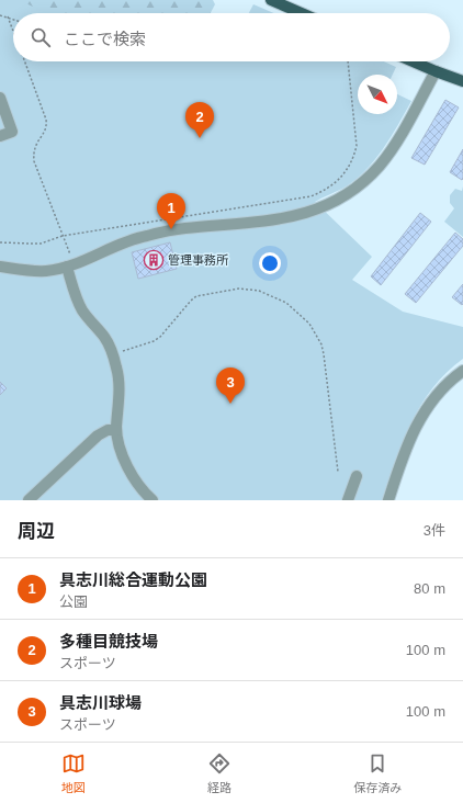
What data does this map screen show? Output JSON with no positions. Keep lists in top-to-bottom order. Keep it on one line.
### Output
{"places":{"building":["管理事務所"]},"north":"bottom right","page":{"search":"ここで検索","pins":["2","1","3"],"heading":["周辺","3件"],"list":[{"mark":"1","name":"具志川総合運動公園","note":"公園","value":"80 m"},{"mark":"2","name":"多種目競技場","note":"スポーツ","value":"100 m"},{"mark":"3","name":"具志川球場","note":"スポーツ","value":"100 m"}],"nav":["地図","経路","保存済み"]}}
